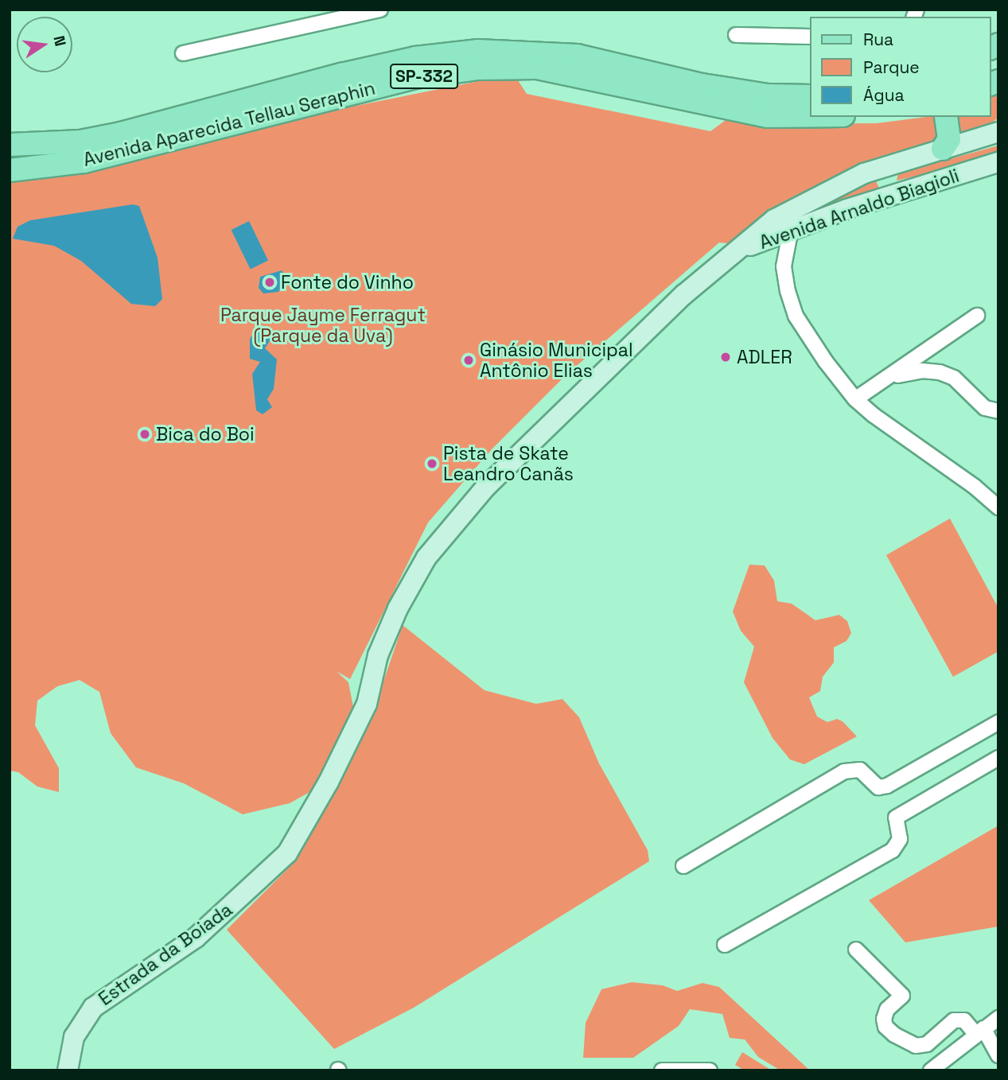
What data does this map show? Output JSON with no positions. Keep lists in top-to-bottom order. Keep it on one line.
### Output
{"streets":{"main road":["SP-332","Avenida Aparecida Tellau Seraphin","Avenida Arnaldo Biagioli","Estrada da Boiada"]},"crossings":[["Avenida Arnaldo Biagioli","Estrada da Boiada"]],"parks":["Parque Jayme Ferragut (Parque da Uva)"],"places":["Fonte do Vinho","ADLER","Ginásio Municipal Antônio Elias","Bica do Boi","Pista de Skate Leandro Canãs"],"legend":["Rua","Parque","Água"],"north":"right"}
